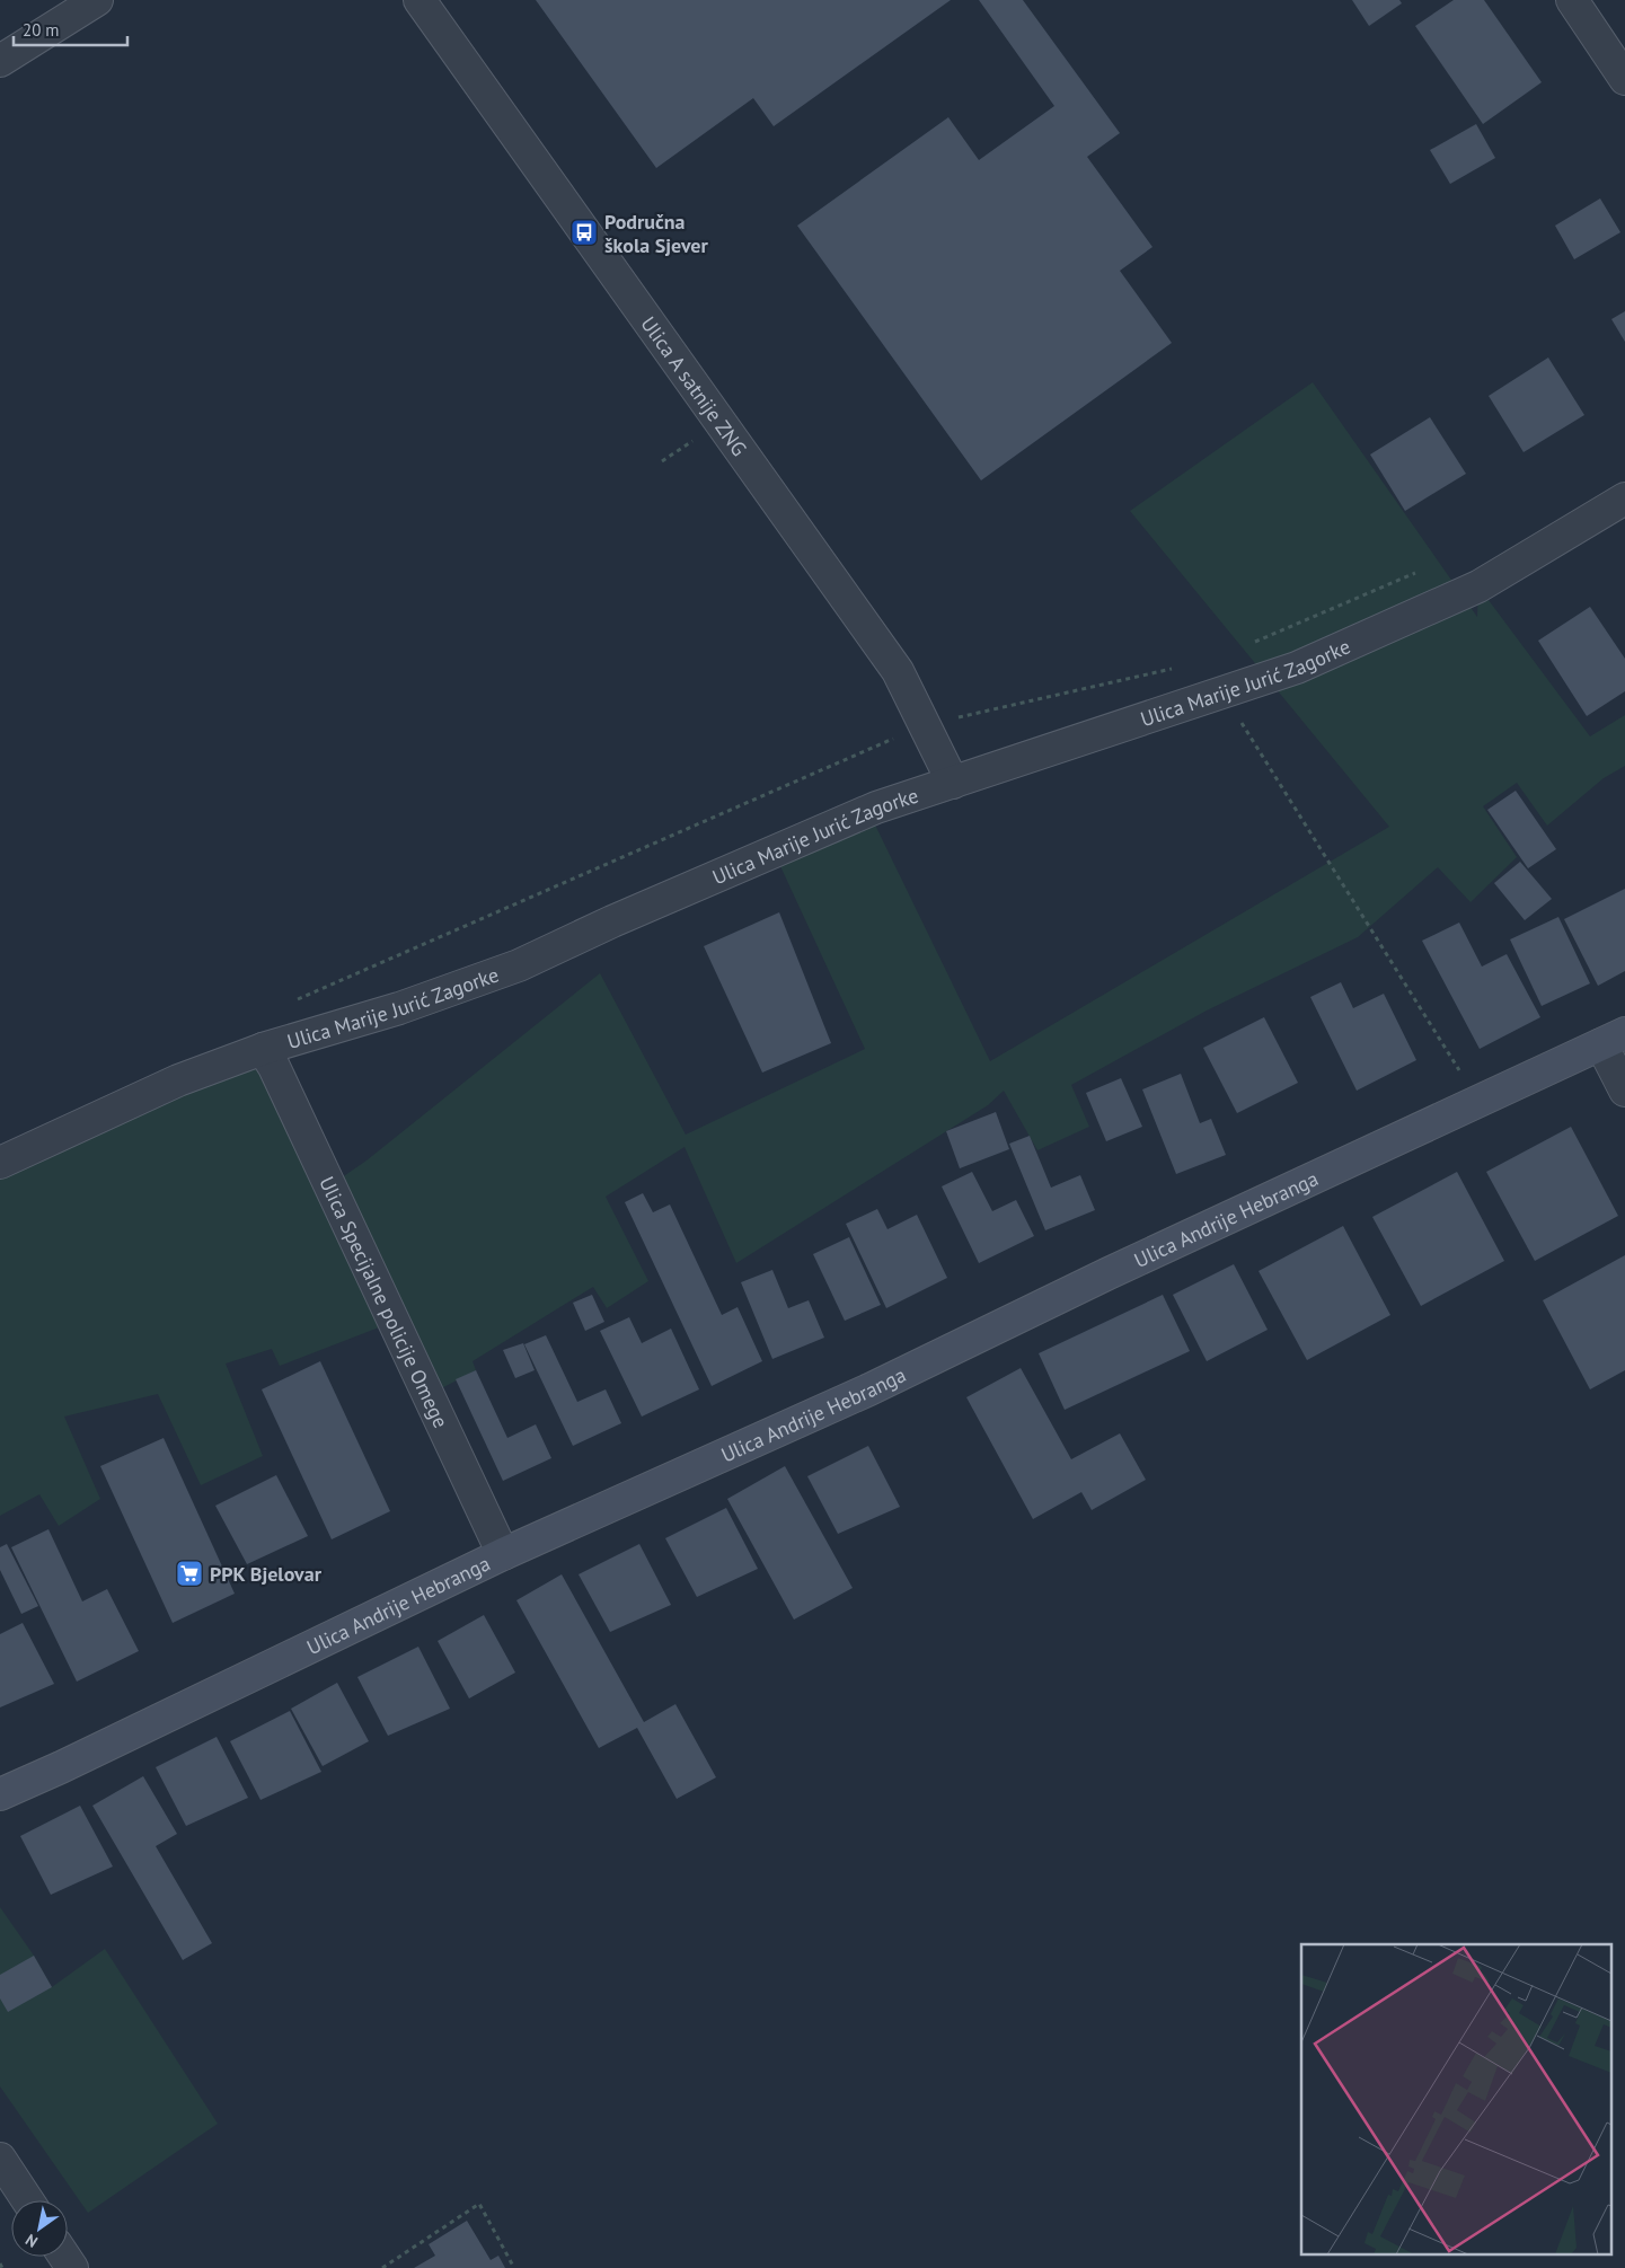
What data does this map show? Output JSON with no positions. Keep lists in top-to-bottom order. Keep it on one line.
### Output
{"streets":{"main road":["Ulica Andrije Hebranga"],"street":["Ulica A satnije ZNG","Ulica Marije Jurić Zagorke","Ulica Specijalne policije Omege"]},"crossings":[["Ulica A satnije ZNG","Ulica Marije Jurić Zagorke"],["Ulica Marije Jurić Zagorke","Ulica Specijalne policije Omege"],["Ulica Andrije Hebranga","Ulica Specijalne policije Omege"]],"places":{"bus stop":["Područna škola Sjever"],"supermarket":["PPK Bjelovar"]},"scale_bar":"20 m","north":"bottom left"}
